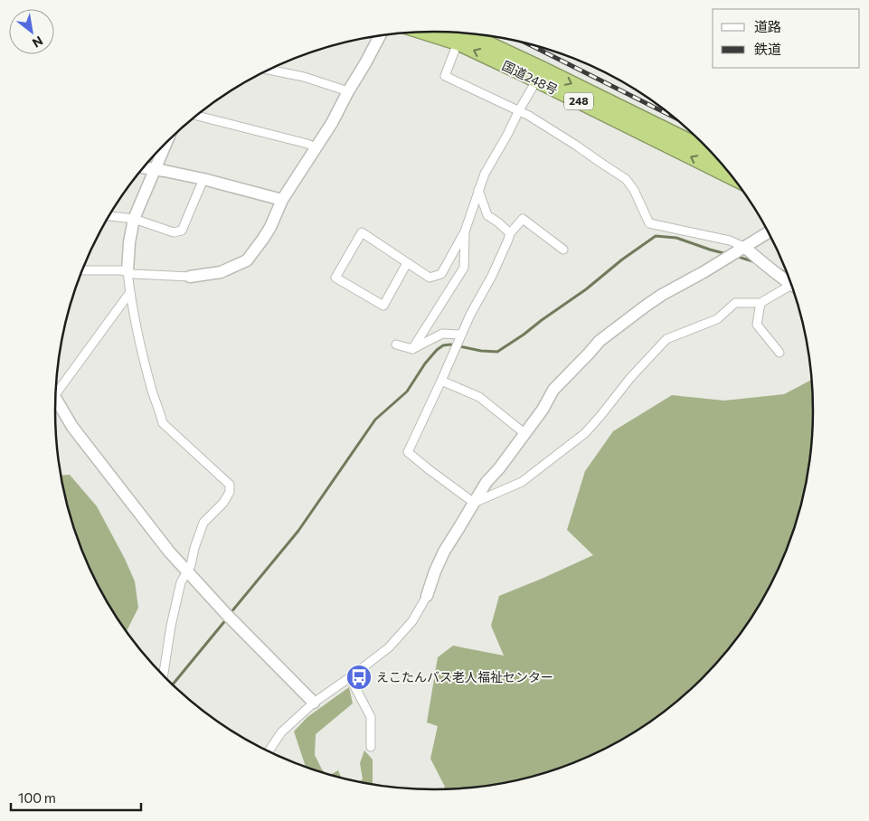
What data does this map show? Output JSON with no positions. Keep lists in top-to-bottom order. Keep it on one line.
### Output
{"streets":{"highway":["国道248号","248"]},"places":{"bus stop":["えこたんバス老人福祉センター"]},"legend":["道路","鉄道"],"scale_bar":"100 m","north":"bottom right"}
